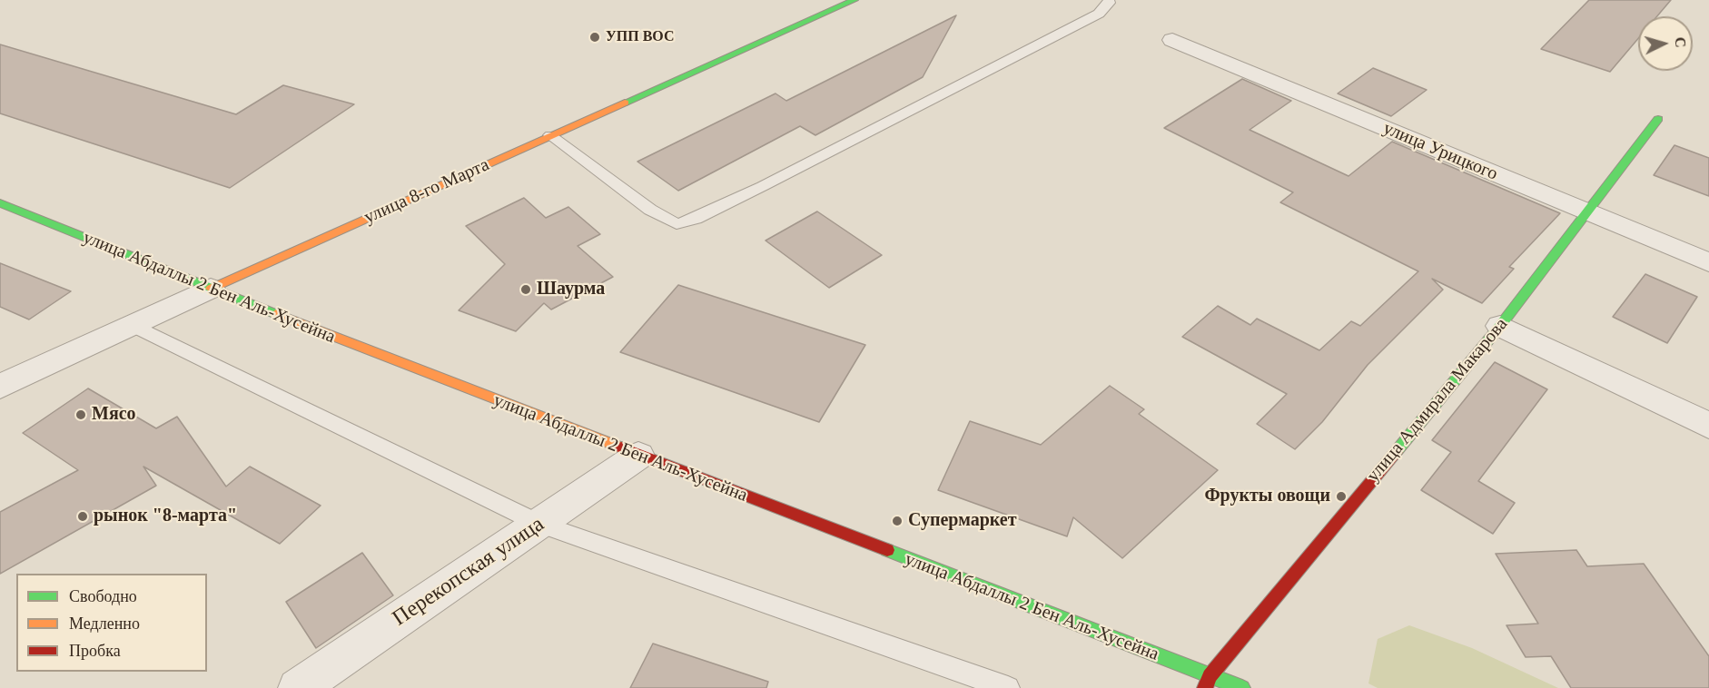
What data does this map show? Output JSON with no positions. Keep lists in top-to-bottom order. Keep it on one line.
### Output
{"streets":{"street":["улица Урицкого","улица 8-го Марта","улица Абдаллы 2 Бен Аль-Хусейна","улица Адмирала Макарова","Перекопская улица"]},"crossings":[["улица Урицкого","улица Адмирала Макарова"],["улица 8-го Марта","улица Абдаллы 2 Бен Аль-Хусейна"],["улица Абдаллы 2 Бен Аль-Хусейна","улица Адмирала Макарова"],["улица Абдаллы 2 Бен Аль-Хусейна","Перекопская улица"]],"places":["УПП ВОС","Шаурма","Мясо","Фрукты овощи","рынок \"8-марта\"","Супермаркет"],"legend":["Свободно","Медленно","Пробка"],"north":"right"}
